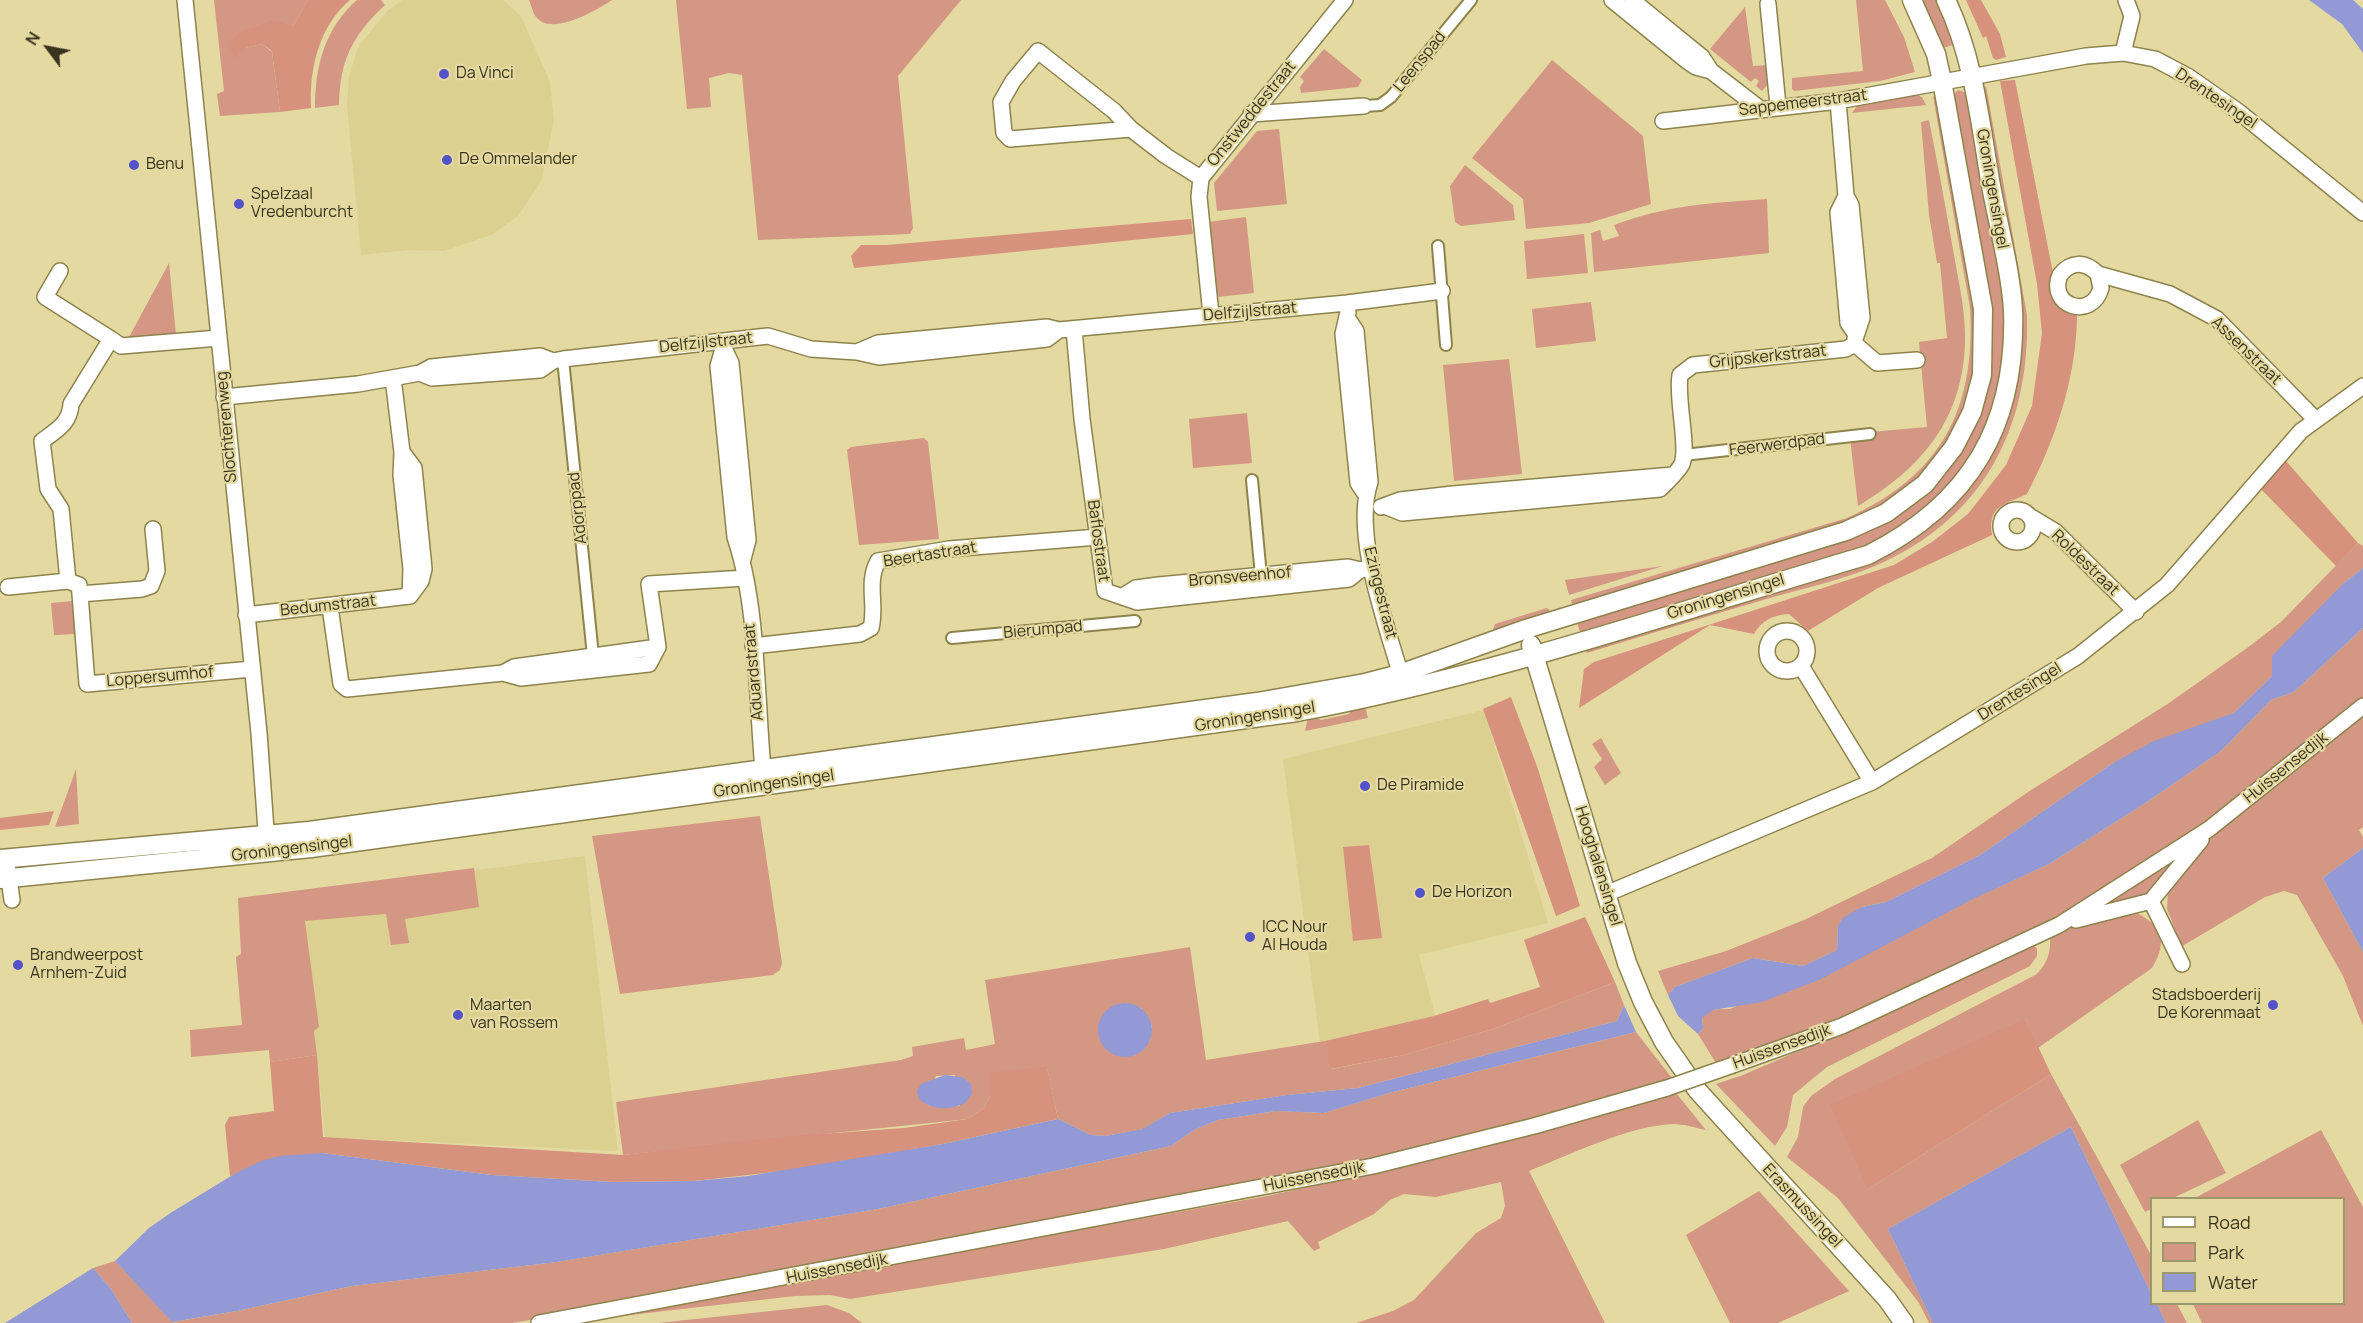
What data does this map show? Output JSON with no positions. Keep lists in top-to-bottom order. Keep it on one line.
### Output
{"streets":{"street":["Leenspad","Drentesingel","Sappemeerstraat","Onstweddestraat","Groningensingel","Delfzijlstraat","Assenstraat","Grijpskerkstraat","Slochterenweg","Feerwerdpad","Adorppad","Baflostraat","Beertastraat","Roldestraat","Bronsveenhof","Ezingestraat","Bedumstraat","Bierumpad","Aduardstraat","Loppersumhof","Huissensedijk","Hooghalensingel","Erasmussingel"]},"crossings":[["Leenspad","Onstweddestraat"],["Drentesingel","Sappemeerstraat"],["Drentesingel","Groningensingel"],["Drentesingel","Assenstraat"],["Drentesingel","Roldestraat"],["Drentesingel","Hooghalensingel"],["Sappemeerstraat","Groningensingel"],["Onstweddestraat","Delfzijlstraat"],["Groningensingel","Slochterenweg"],["Groningensingel","Ezingestraat"],["Groningensingel","Aduardstraat"],["Groningensingel","Hooghalensingel"],["Delfzijlstraat","Slochterenweg"],["Delfzijlstraat","Adorppad"],["Delfzijlstraat","Baflostraat"],["Delfzijlstraat","Ezingestraat"],["Delfzijlstraat","Bedumstraat"],["Delfzijlstraat","Aduardstraat"],["Grijpskerkstraat","Feerwerdpad"],["Slochterenweg","Bedumstraat"],["Slochterenweg","Loppersumhof"],["Baflostraat","Beertastraat"],["Baflostraat","Bronsveenhof"],["Baflostraat","Ezingestraat"],["Beertastraat","Aduardstraat"],["Bronsveenhof","Ezingestraat"],["Hooghalensingel","Erasmussingel"]],"places":["Da Vinci","De Ommelander","Benu","Spelzaal Vredenburcht","De Piramide","De Horizon","ICC Nour Al Houda","Brandweerpost Arnhem-Zuid","Stadsboerderij De Korenmaat","Maarten van Rossem"],"legend":["Road","Park","Water"],"north":"top left"}
